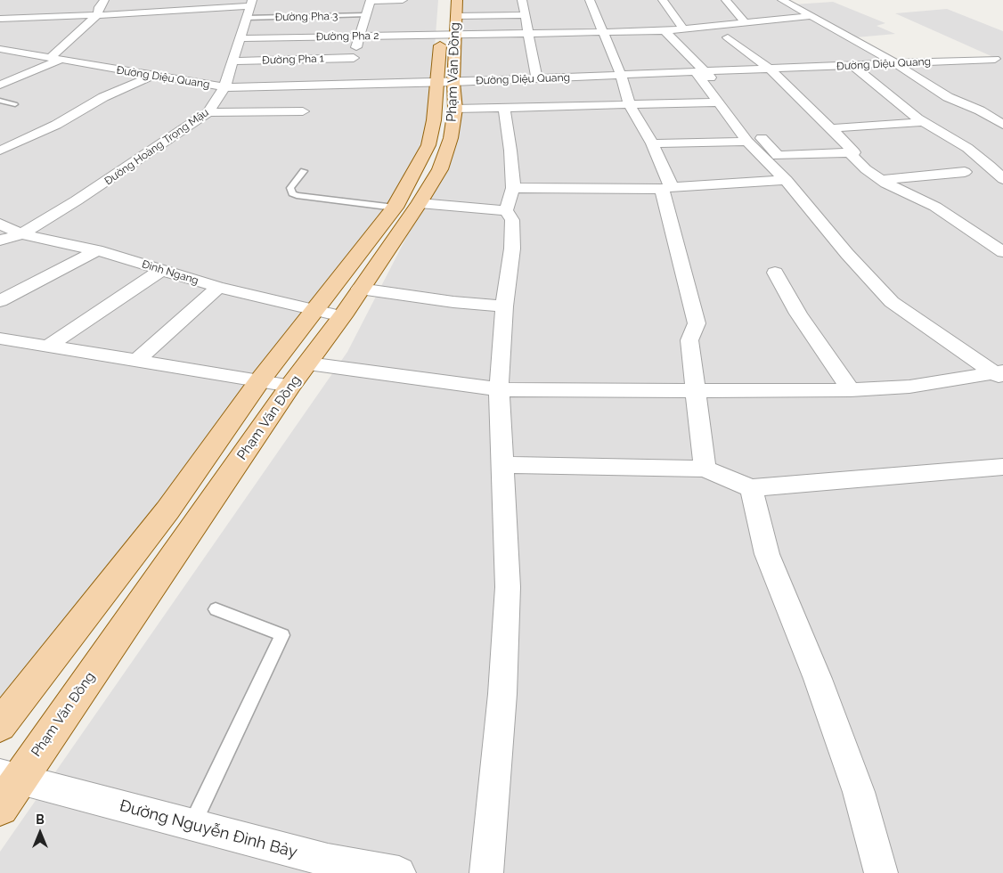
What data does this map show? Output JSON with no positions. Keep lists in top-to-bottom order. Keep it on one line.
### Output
{"streets":{"main road":["Phạm Văn Đồng"],"street":["Đường Pha 2","Đường Pha 1","Đường Diệu Quang","Đường Hoàng Trọng Mậu","Đình Ngang","Đường Nguyễn Đình Bảy"],"lane":["Đường Pha 3"]},"crossings":[["Đường Pha 3","Đường Hoàng Trọng Mậu"],["Đường Pha 2","Phạm Văn Đồng"],["Đường Pha 2","Đường Hoàng Trọng Mậu"],["Đường Pha 1","Đường Hoàng Trọng Mậu"],["Đường Diệu Quang","Phạm Văn Đồng"],["Đường Diệu Quang","Đường Hoàng Trọng Mậu"],["Phạm Văn Đồng","Đình Ngang"],["Phạm Văn Đồng","Đường Nguyễn Đình Bảy"],["Đường Hoàng Trọng Mậu","Đình Ngang"]],"north":"top"}
